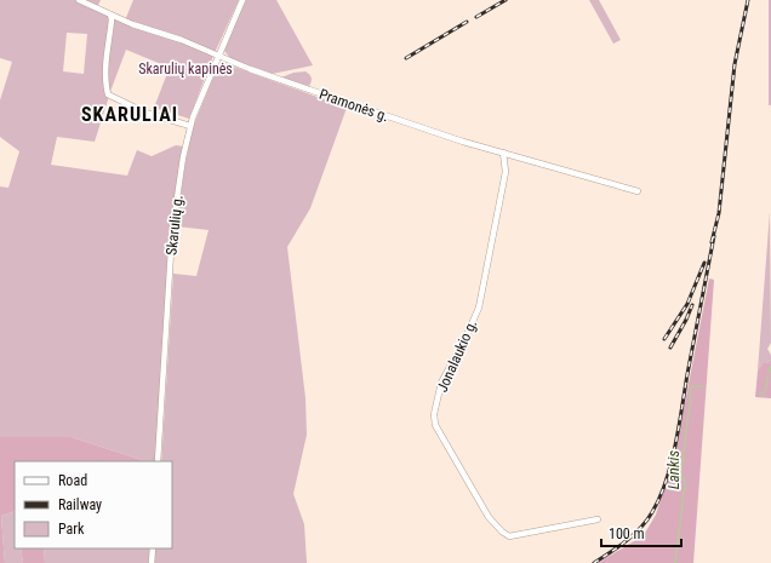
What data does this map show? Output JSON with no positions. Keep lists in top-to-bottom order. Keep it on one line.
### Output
{"streets":{"street":["Pramonės g.","Skarulių g.","Jonalaukio g."]},"crossings":[["Pramonės g.","Skarulių g."],["Pramonės g.","Jonalaukio g."]],"districts":["SKARULIAI"],"water":["Lankis"],"parks":["Skarulių kapinės"],"legend":["Road","Railway","Park"],"scale_bar":"100 m"}
